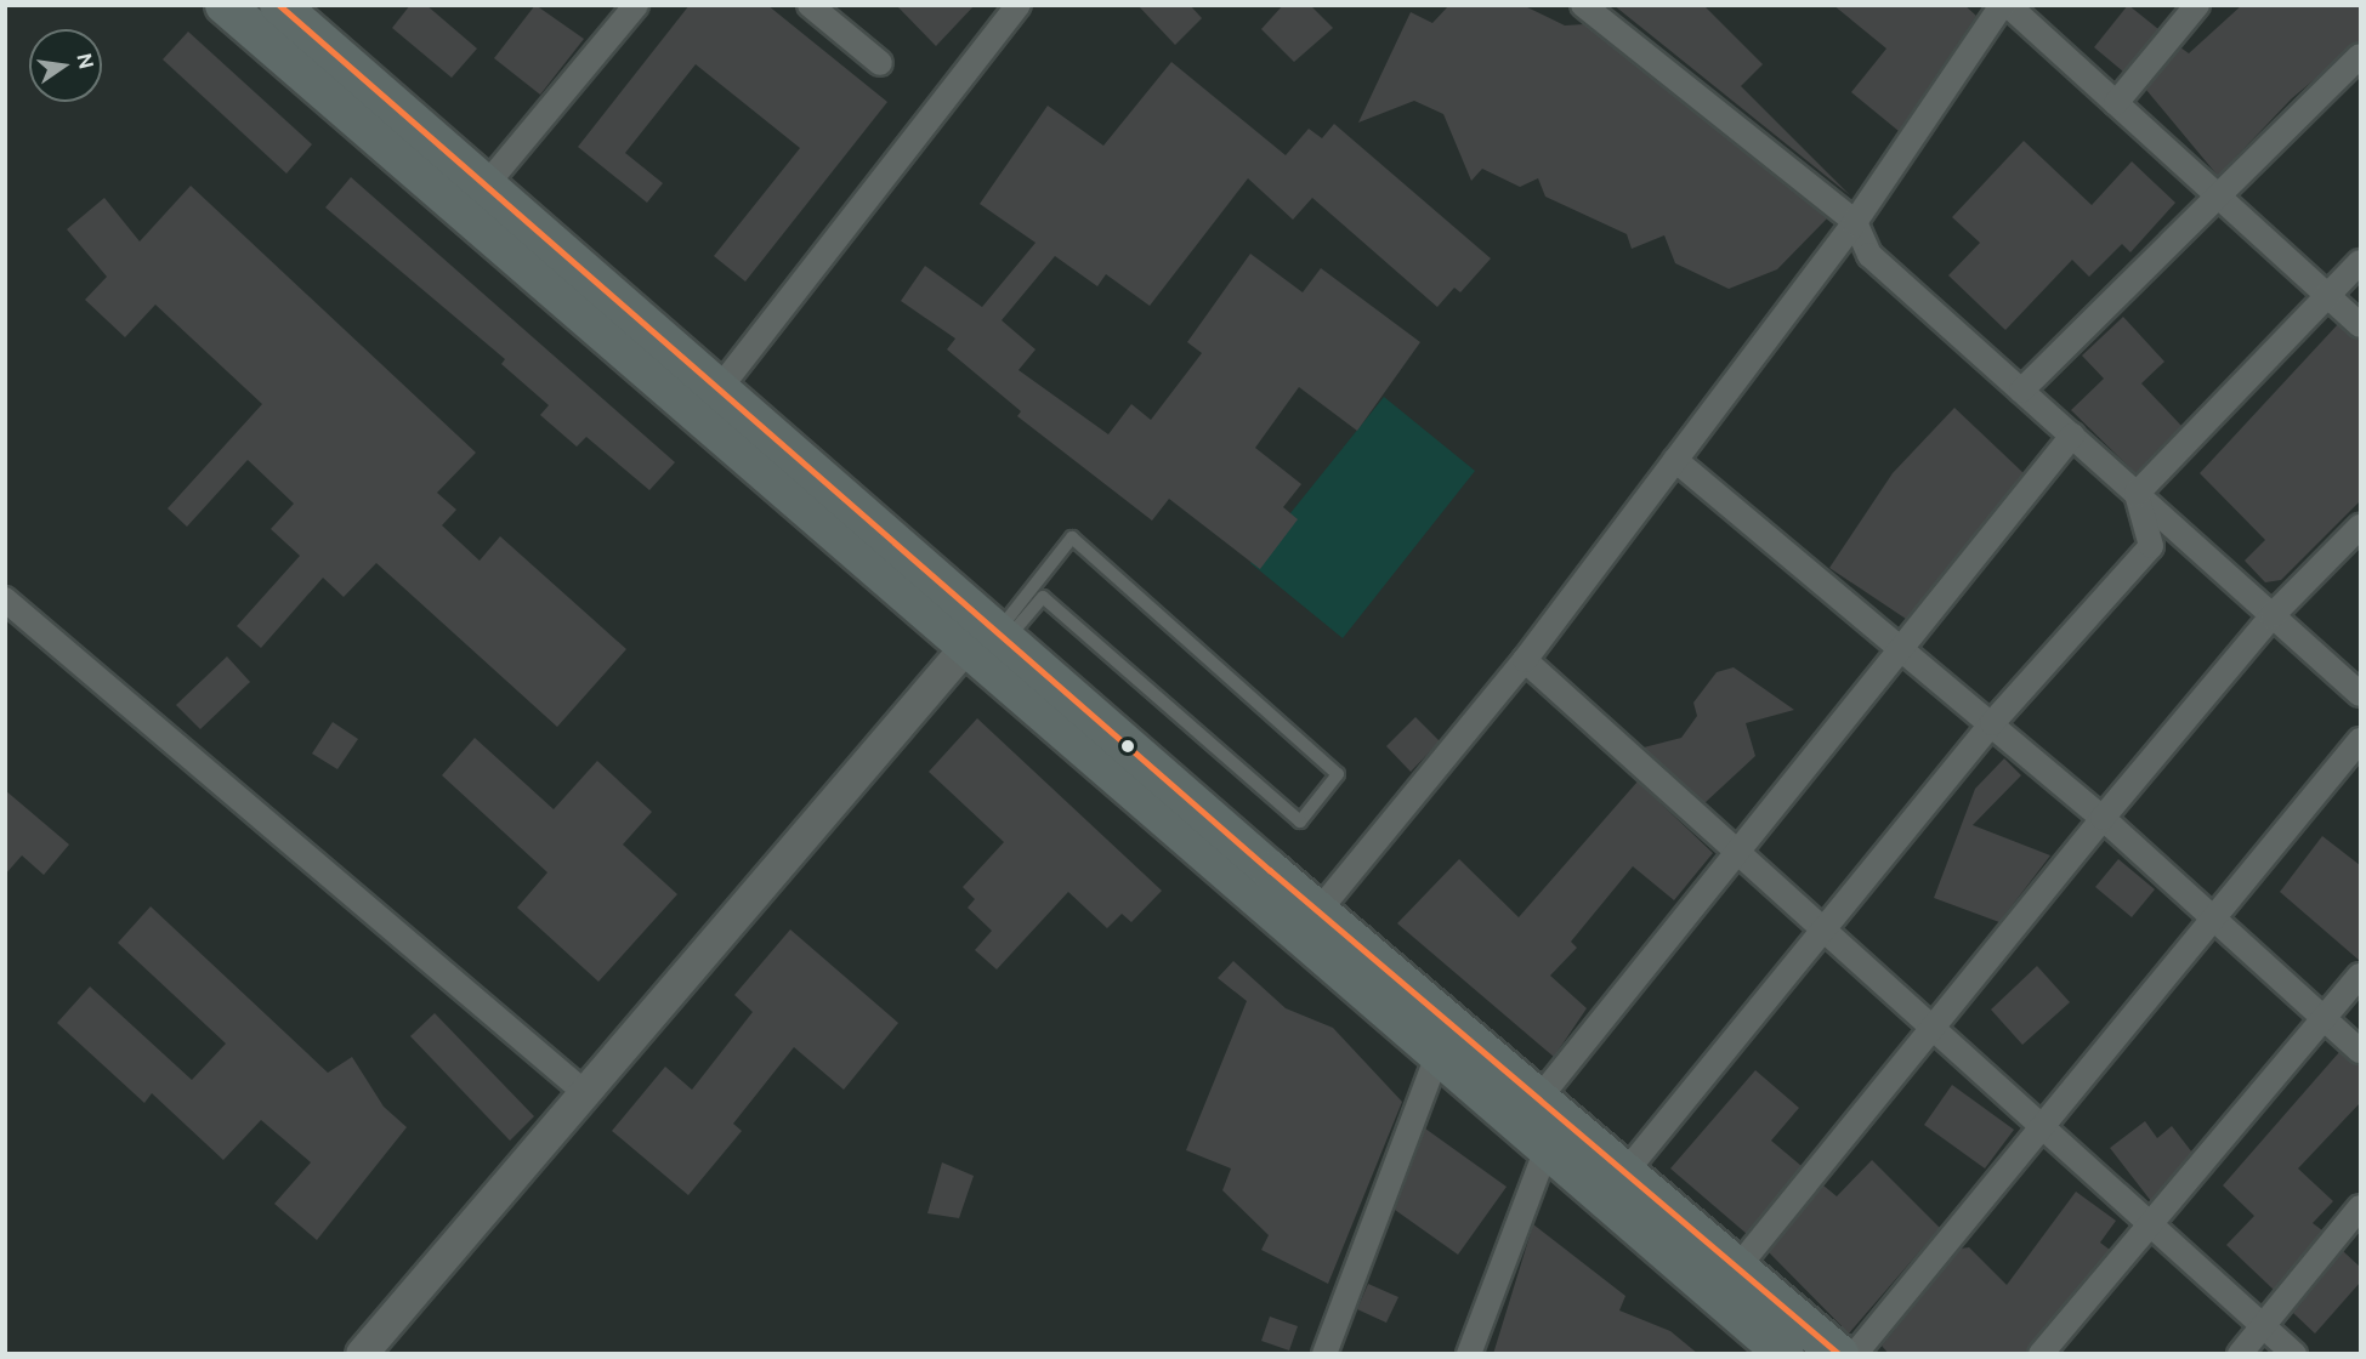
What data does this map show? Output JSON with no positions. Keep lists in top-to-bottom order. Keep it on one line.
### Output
{"north":"right"}
